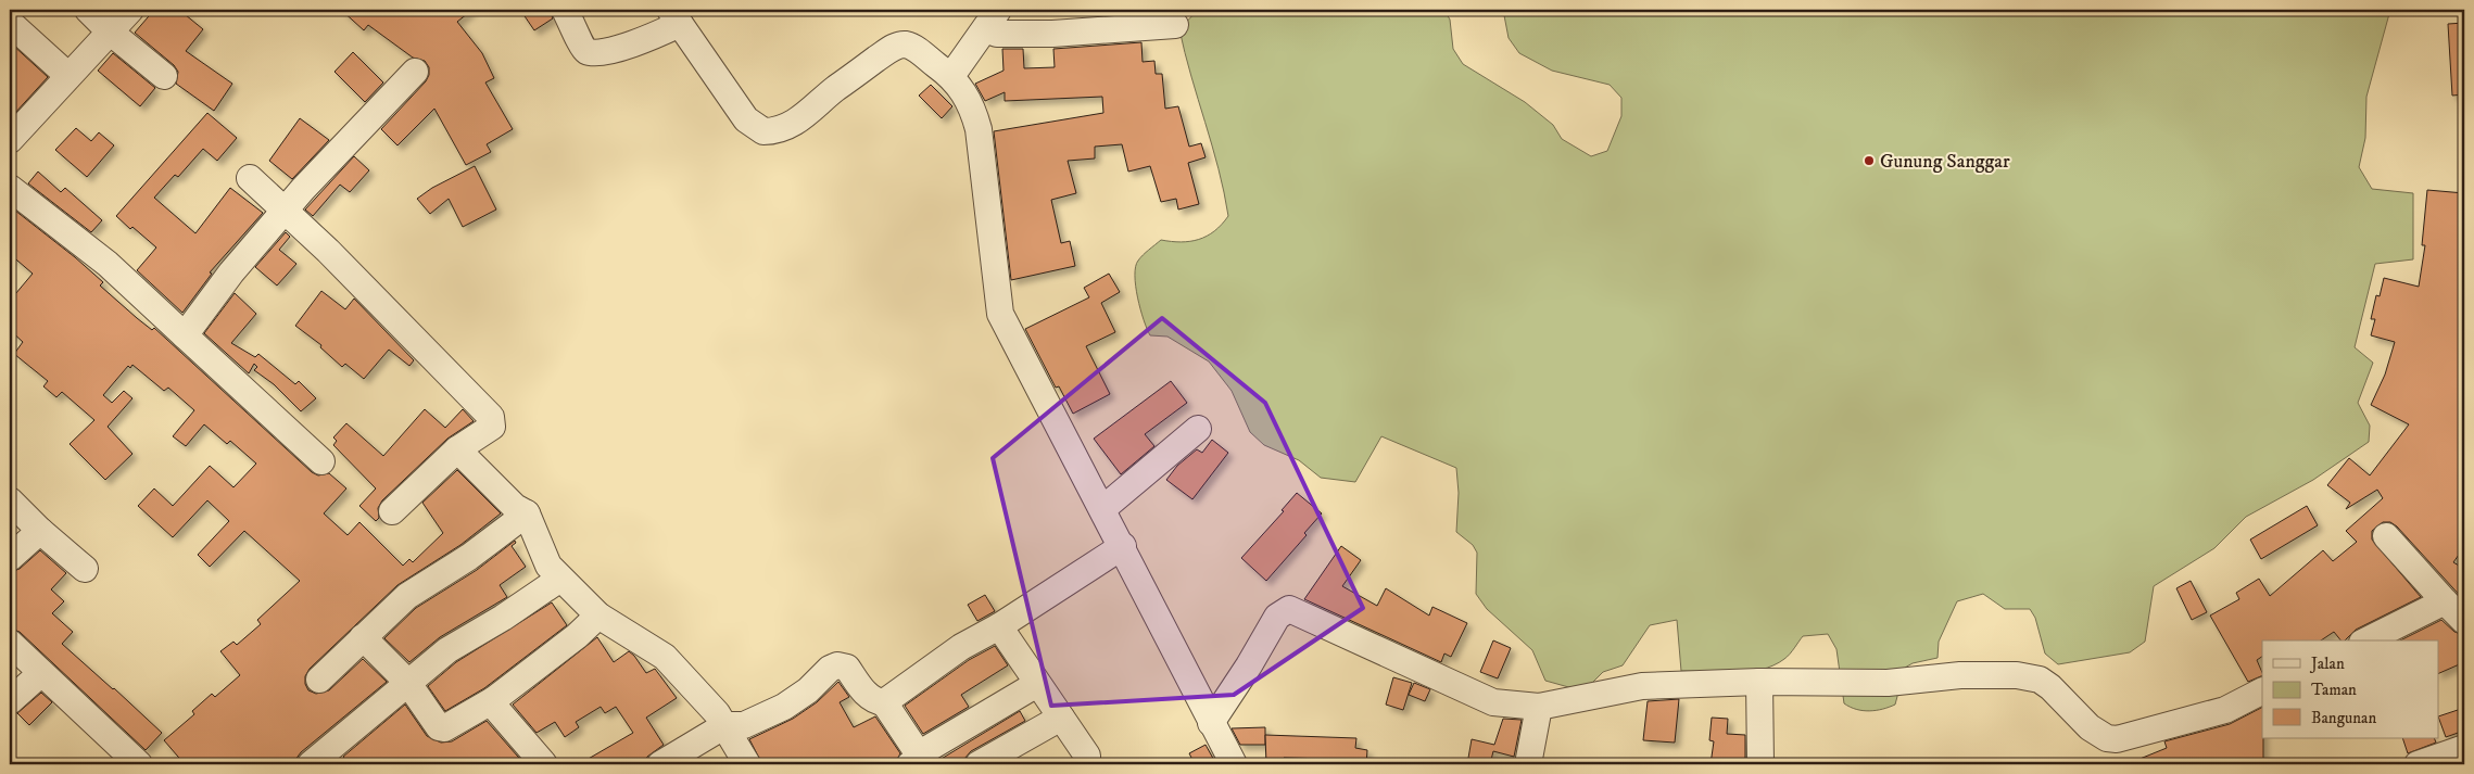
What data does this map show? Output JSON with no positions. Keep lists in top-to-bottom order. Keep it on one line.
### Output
{"places":["Gunung Sanggar"],"legend":["Jalan","Taman","Bangunan"]}
